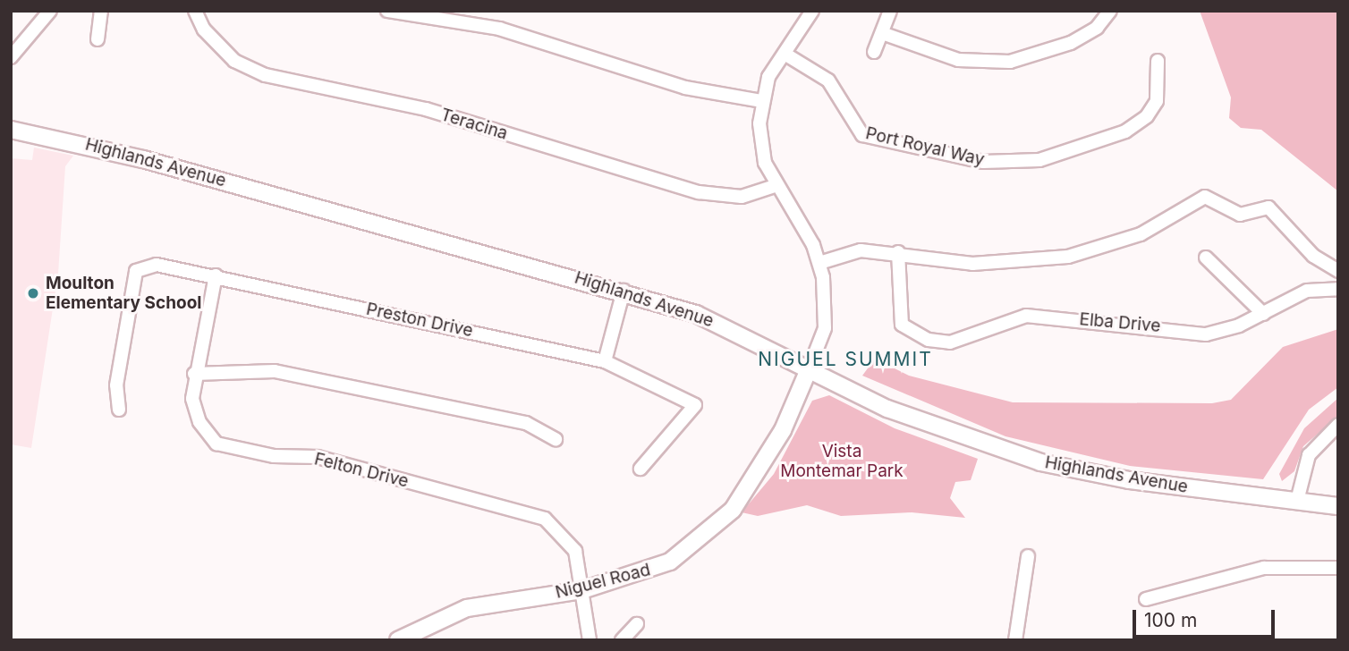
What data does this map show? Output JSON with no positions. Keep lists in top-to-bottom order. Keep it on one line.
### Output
{"streets":{"main road":["Highlands Avenue","Niguel Road"],"street":["Teracina","Port Royal Way","Preston Drive","Elba Drive","Felton Drive"]},"crossings":[["Teracina","Niguel Road"],["Port Royal Way","Niguel Road"],["Highlands Avenue","Niguel Road"],["Preston Drive","Felton Drive"],["Felton Drive","Niguel Road"]],"districts":["NIGUEL SUMMIT"],"parks":["Vista Montemar Park"],"places":["Moulton Elementary School"],"scale_bar":"100 m"}
